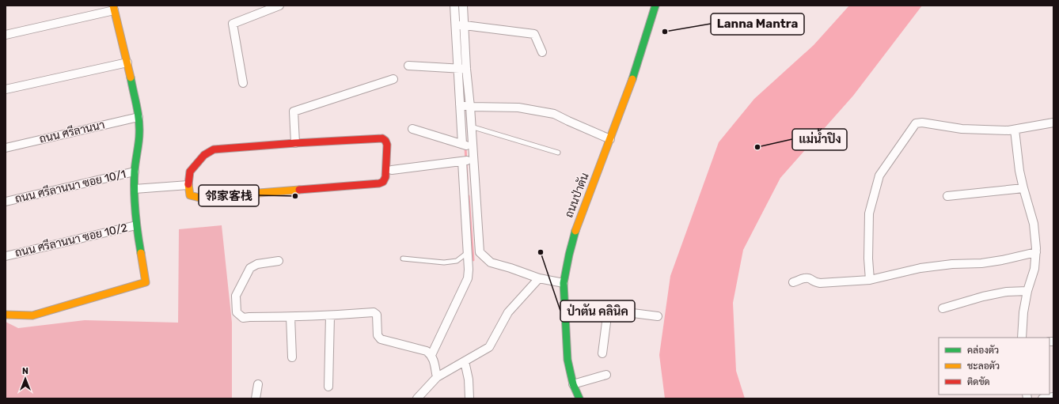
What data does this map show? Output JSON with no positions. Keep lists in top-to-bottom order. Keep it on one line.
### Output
{"streets":{"street":["ถนน ศรีลานนา","ถนน ศรีลานนา ซอย 10/1","ถนนป่าตัน","ถนน ศรีลานนา ซอย 10/2"]},"places":["Lanna Mantra","แม่น้ำปิง","邻家客栈","ป่าตัน คลินิค"],"legend":["คล่องตัว","ชะลอตัว","ติดขัด"],"north":"top"}
